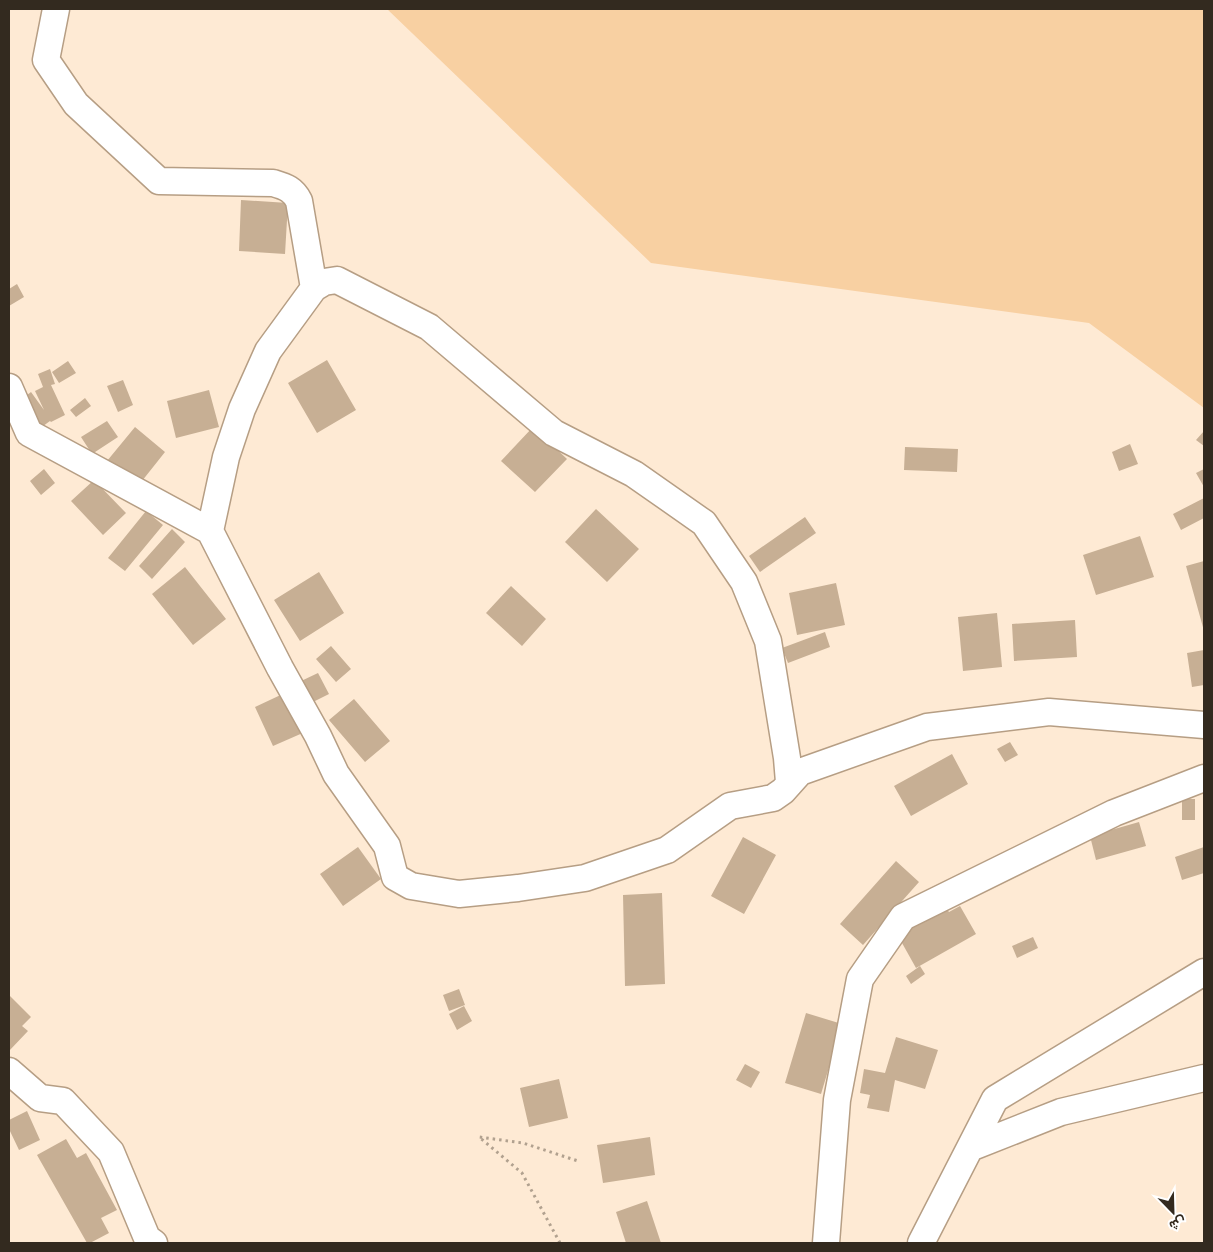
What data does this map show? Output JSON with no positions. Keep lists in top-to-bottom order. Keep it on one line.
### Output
{"north":"bottom right"}
